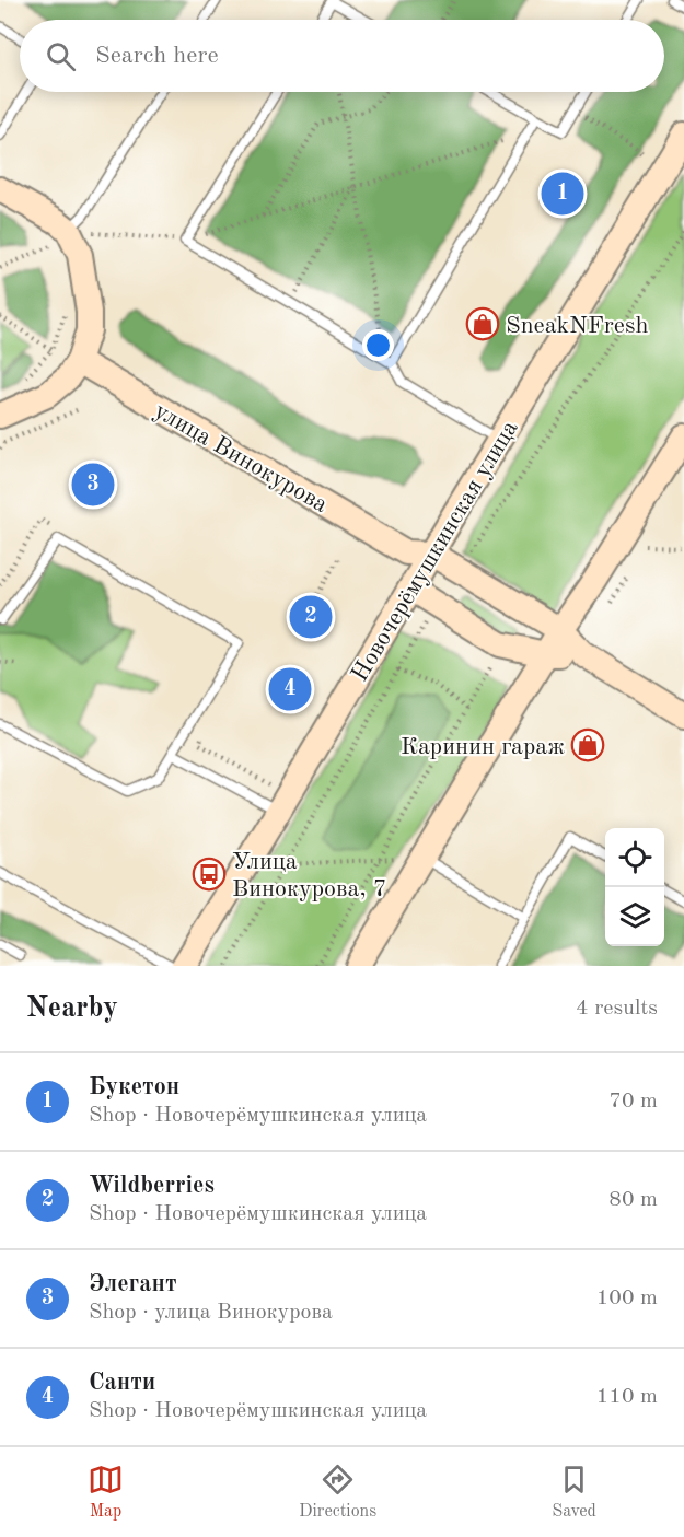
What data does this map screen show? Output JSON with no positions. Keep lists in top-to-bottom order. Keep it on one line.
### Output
{"streets":{"street":["улица Винокурова","Новочерёмушкинская улица"]},"crossings":[["улица Винокурова","Новочерёмушкинская улица"]],"places":{"shop":["SneakNFresh","Каринин гараж"],"bus stop":["Улица Винокурова, 7"]},"page":{"search":"Search here","pins":["1","3","2","4"],"heading":["Nearby","4 results"],"list":[{"mark":"1","name":"Букетон","note":"Shop · Новочерёмушкинская улица","value":"70 m"},{"mark":"2","name":"Wildberries","note":"Shop · Новочерёмушкинская улица","value":"80 m"},{"mark":"3","name":"Элегант","note":"Shop · улица Винокурова","value":"100 m"},{"mark":"4","name":"Санти","note":"Shop · Новочерёмушкинская улица","value":"110 m"}],"nav":["Map","Directions","Saved"]}}
